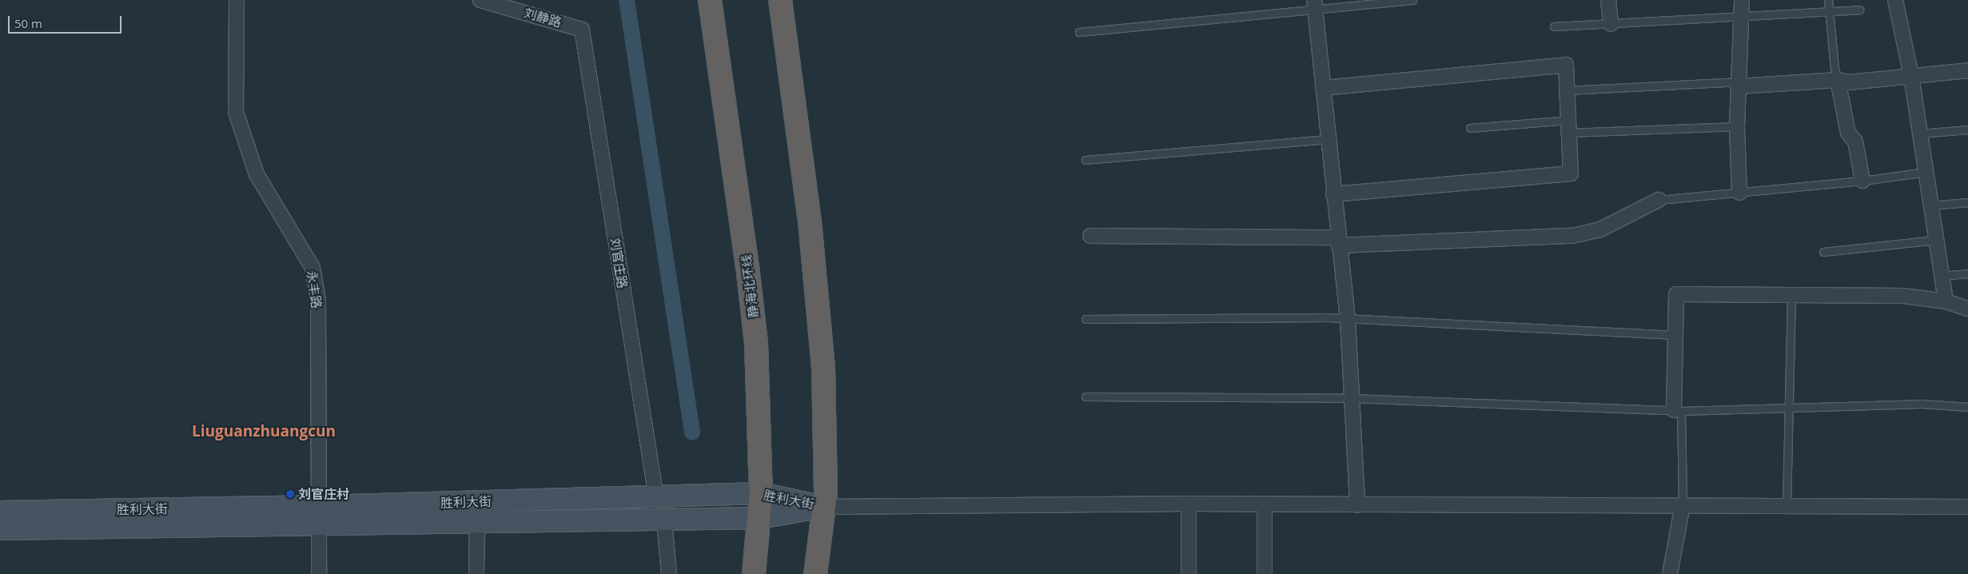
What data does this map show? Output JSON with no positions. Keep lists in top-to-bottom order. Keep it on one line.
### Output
{"streets":{"highway":["静海北环线"],"main road":["胜利大街"],"street":["刘静路","刘官庄路","永丰路"]},"crossings":[["刘静路","刘官庄路"],["刘官庄路","胜利大街"],["静海北环线","胜利大街"],["永丰路","胜利大街"]],"districts":["Liuguanzhuangcun"],"places":["刘官庄村"],"scale_bar":"50 m"}
